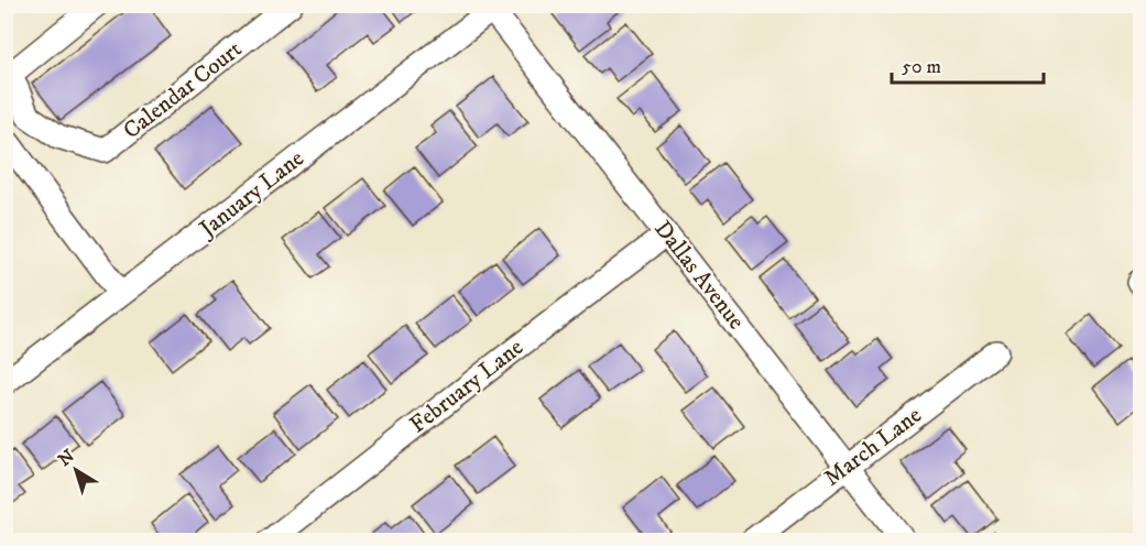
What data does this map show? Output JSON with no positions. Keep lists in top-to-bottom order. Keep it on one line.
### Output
{"streets":{"street":["Calendar Court","January Lane","Dallas Avenue","February Lane","March Lane"]},"crossings":[["January Lane","Dallas Avenue"],["Dallas Avenue","February Lane"],["Dallas Avenue","March Lane"]],"scale_bar":"50 m","north":"top left"}
